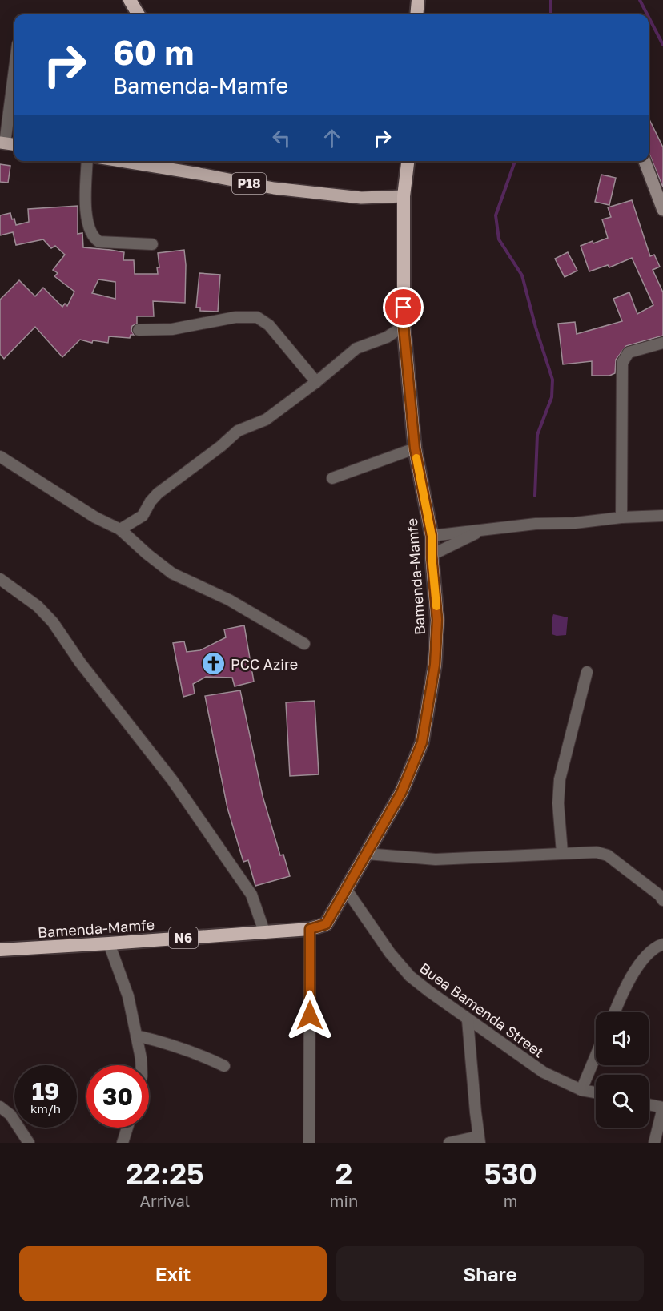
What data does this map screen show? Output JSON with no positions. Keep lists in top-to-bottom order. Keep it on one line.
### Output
{"streets":{"highway":["Bamenda-Mamfe","N6"],"main road":["P18"],"street":["Buea Bamenda Street"]},"crossings":[["P18","Bamenda-Mamfe"],["Bamenda-Mamfe","Buea Bamenda Street"]],"places":{"church":["PCC Azire"]},"page":{"turn":["60 m","Bamenda-Mamfe"],"speed":"19 km/h","limit":"30","eta":["22:25","Arrival","2","min","530","m"],"buttons":["Exit","Share"]}}
